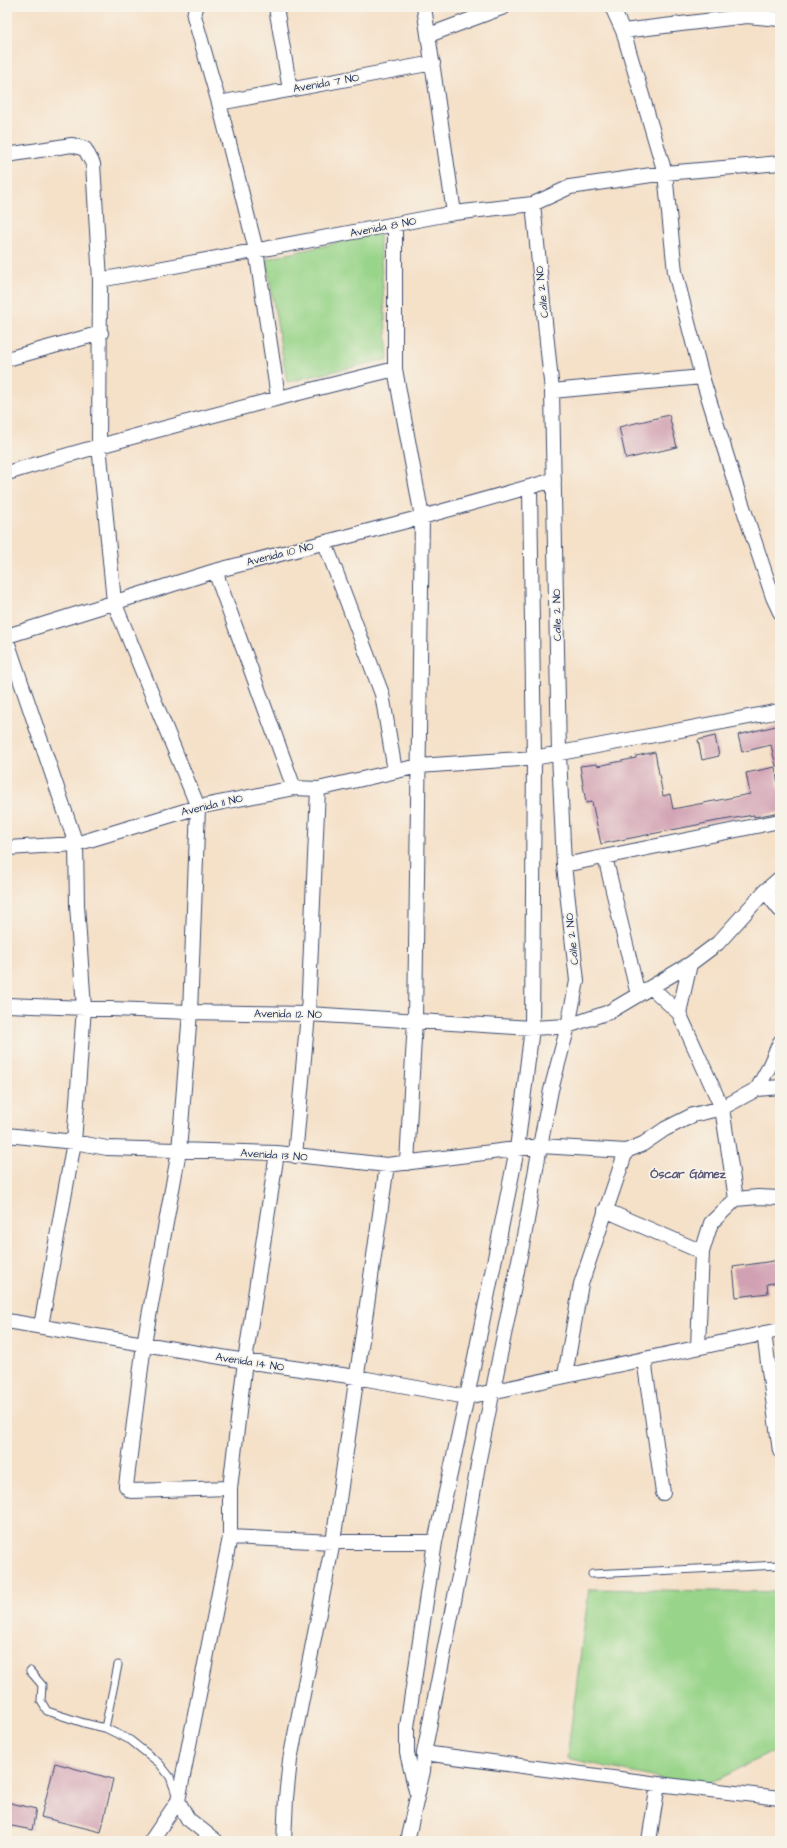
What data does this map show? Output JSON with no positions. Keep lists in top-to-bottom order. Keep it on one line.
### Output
{"streets":{"street":["Avenida 7 NO","Avenida 8 NO","Calle 2 NO","Avenida 10 NO","Avenida 11 NO","Avenida 12 NO","Avenida 13 NO","Avenida 14 NO"]},"crossings":[["Avenida 8 NO","Calle 2 NO"],["Calle 2 NO","Avenida 10 NO"],["Calle 2 NO","Avenida 11 NO"],["Calle 2 NO","Avenida 12 NO"],["Calle 2 NO","Avenida 13 NO"],["Calle 2 NO","Avenida 14 NO"]],"districts":["Óscar Gámez"]}
